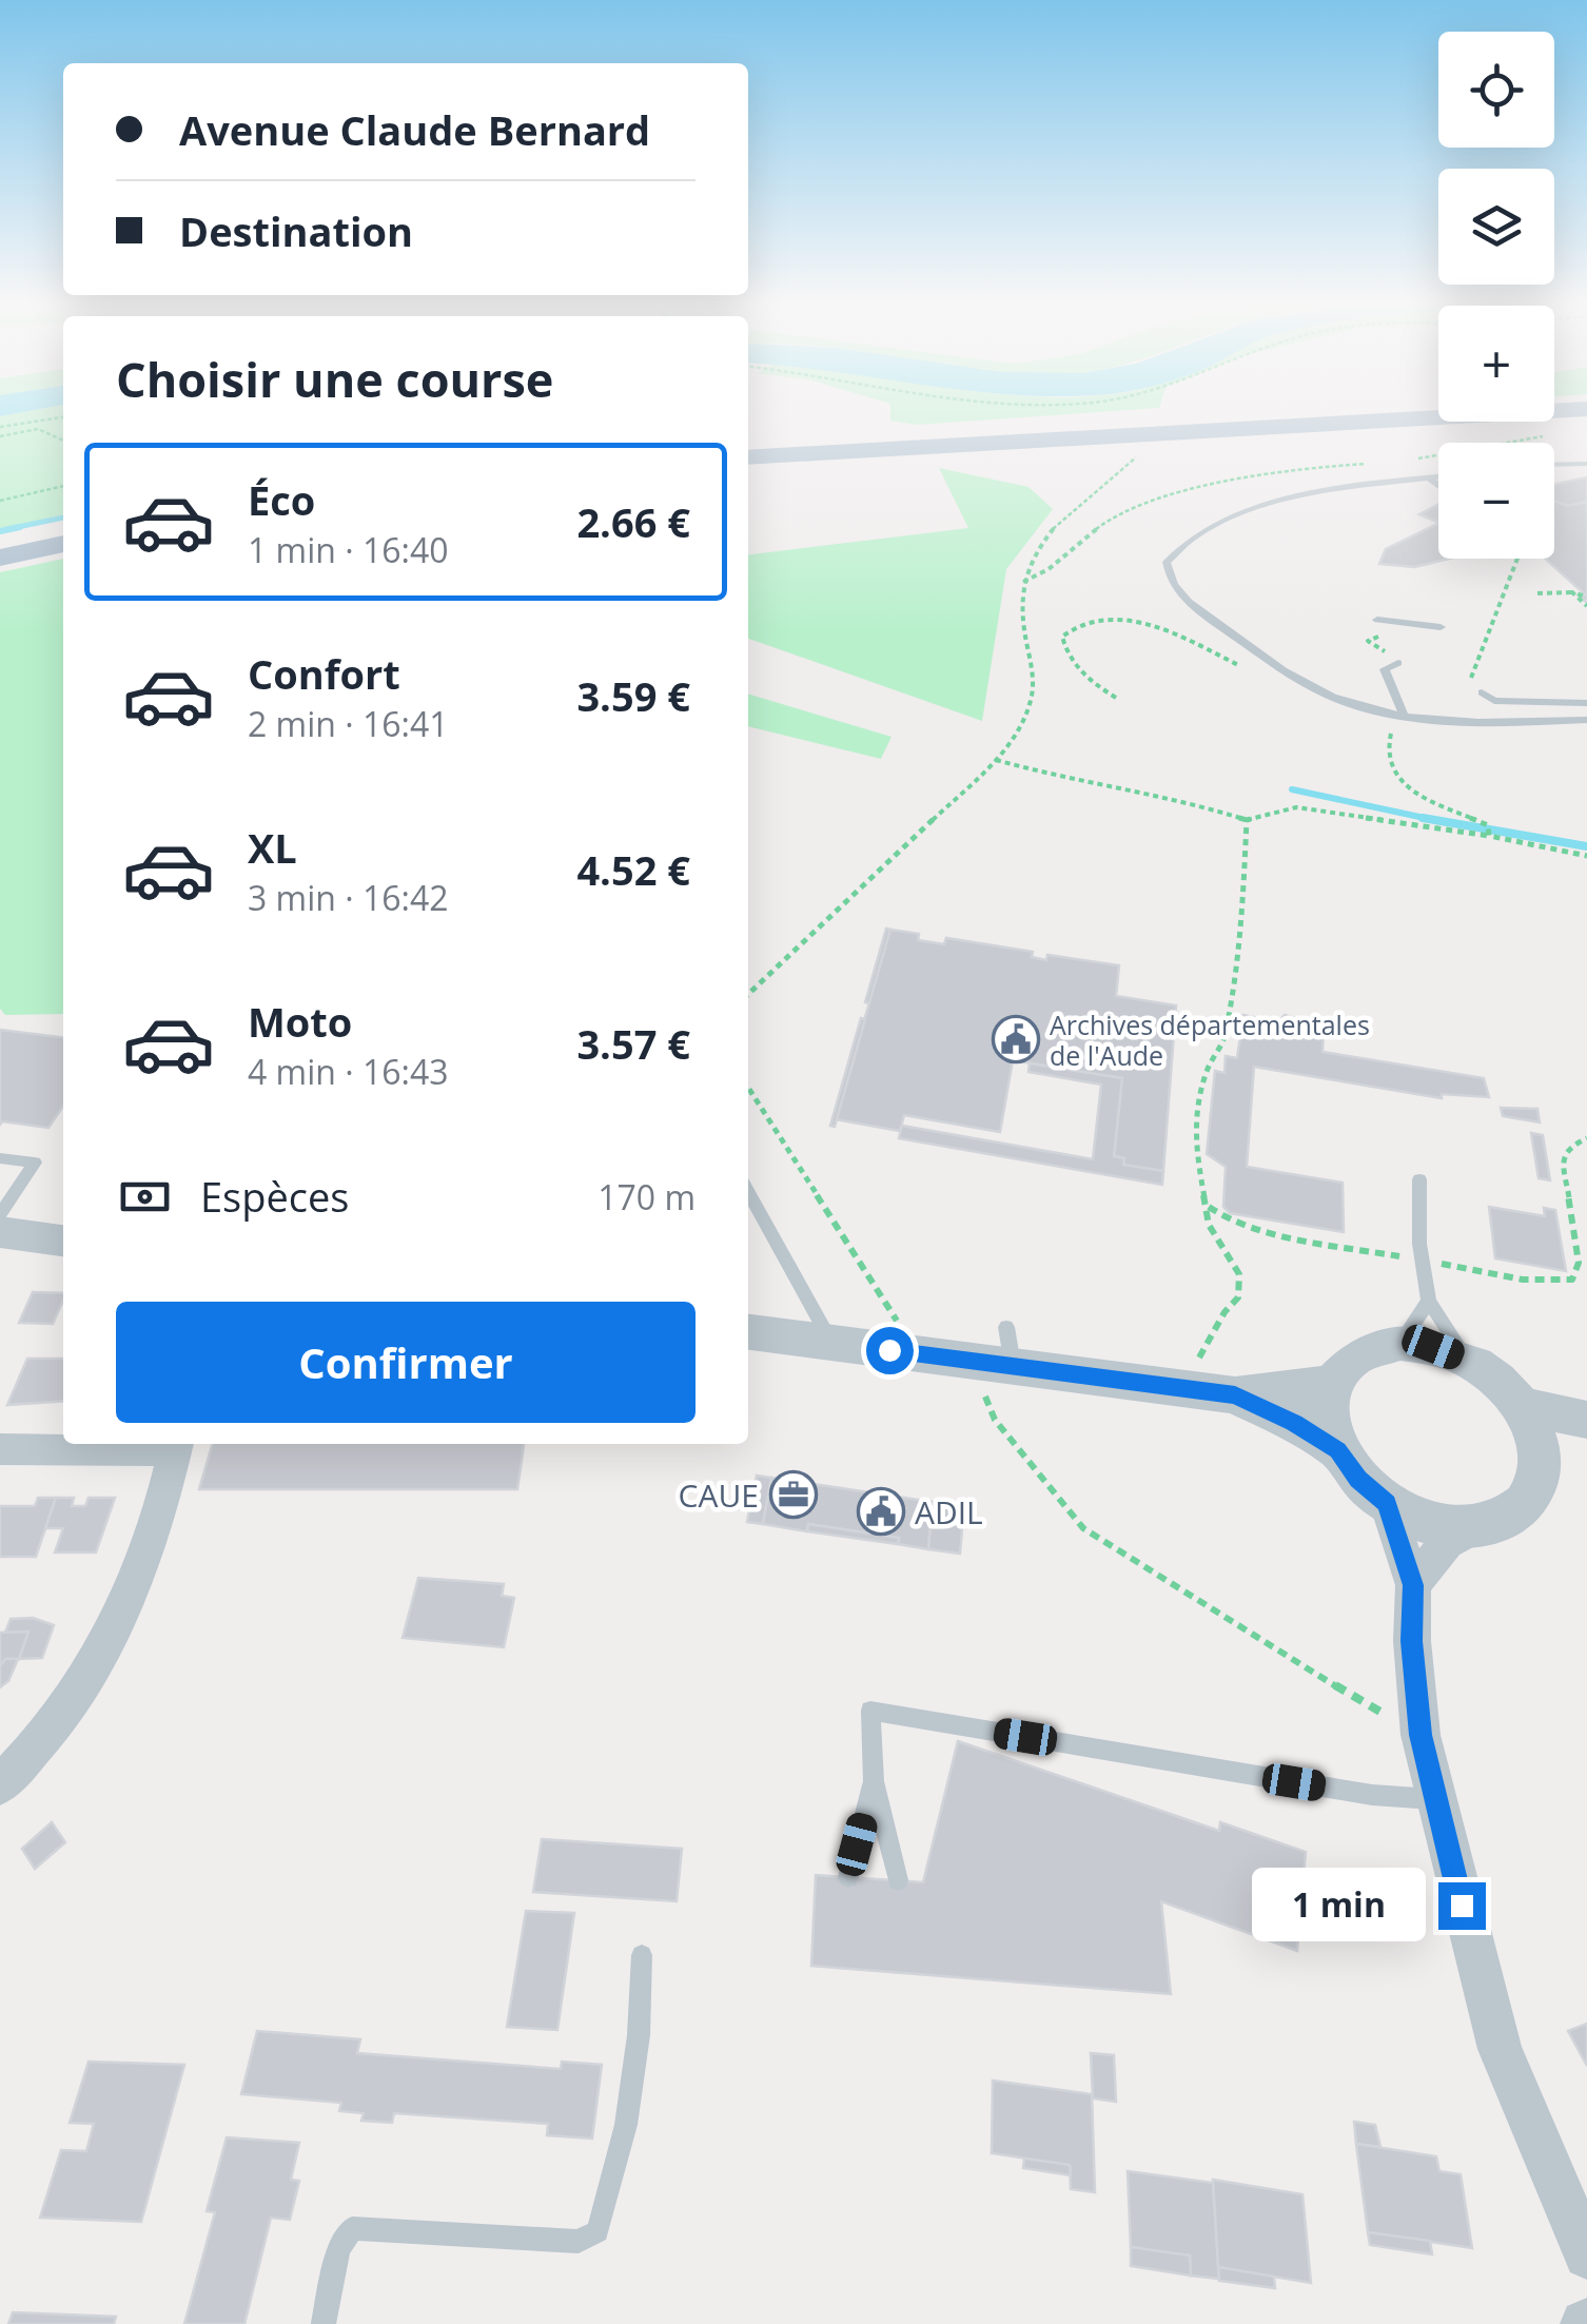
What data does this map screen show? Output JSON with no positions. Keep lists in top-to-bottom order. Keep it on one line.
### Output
{"places":{"public building":["Archives départementales de l'Aude","ADIL"],"office":["CAUE"]},"page":{"map_buttons":["+","−"],"banner":["Avenue Claude Bernard","Destination"],"heading":"Choisir une course","list":[{"name":"Éco","note":"1 min · 16:40","value":"2.66 €"},{"name":"Confort","note":"2 min · 16:41","value":"3.59 €"},{"name":"XL","note":"3 min · 16:42","value":"4.52 €"},{"name":"Moto","note":"4 min · 16:43","value":"3.57 €"}],"pay":["Espèces","170 m"],"buttons":"Confirmer","bubble":"1 min"}}
